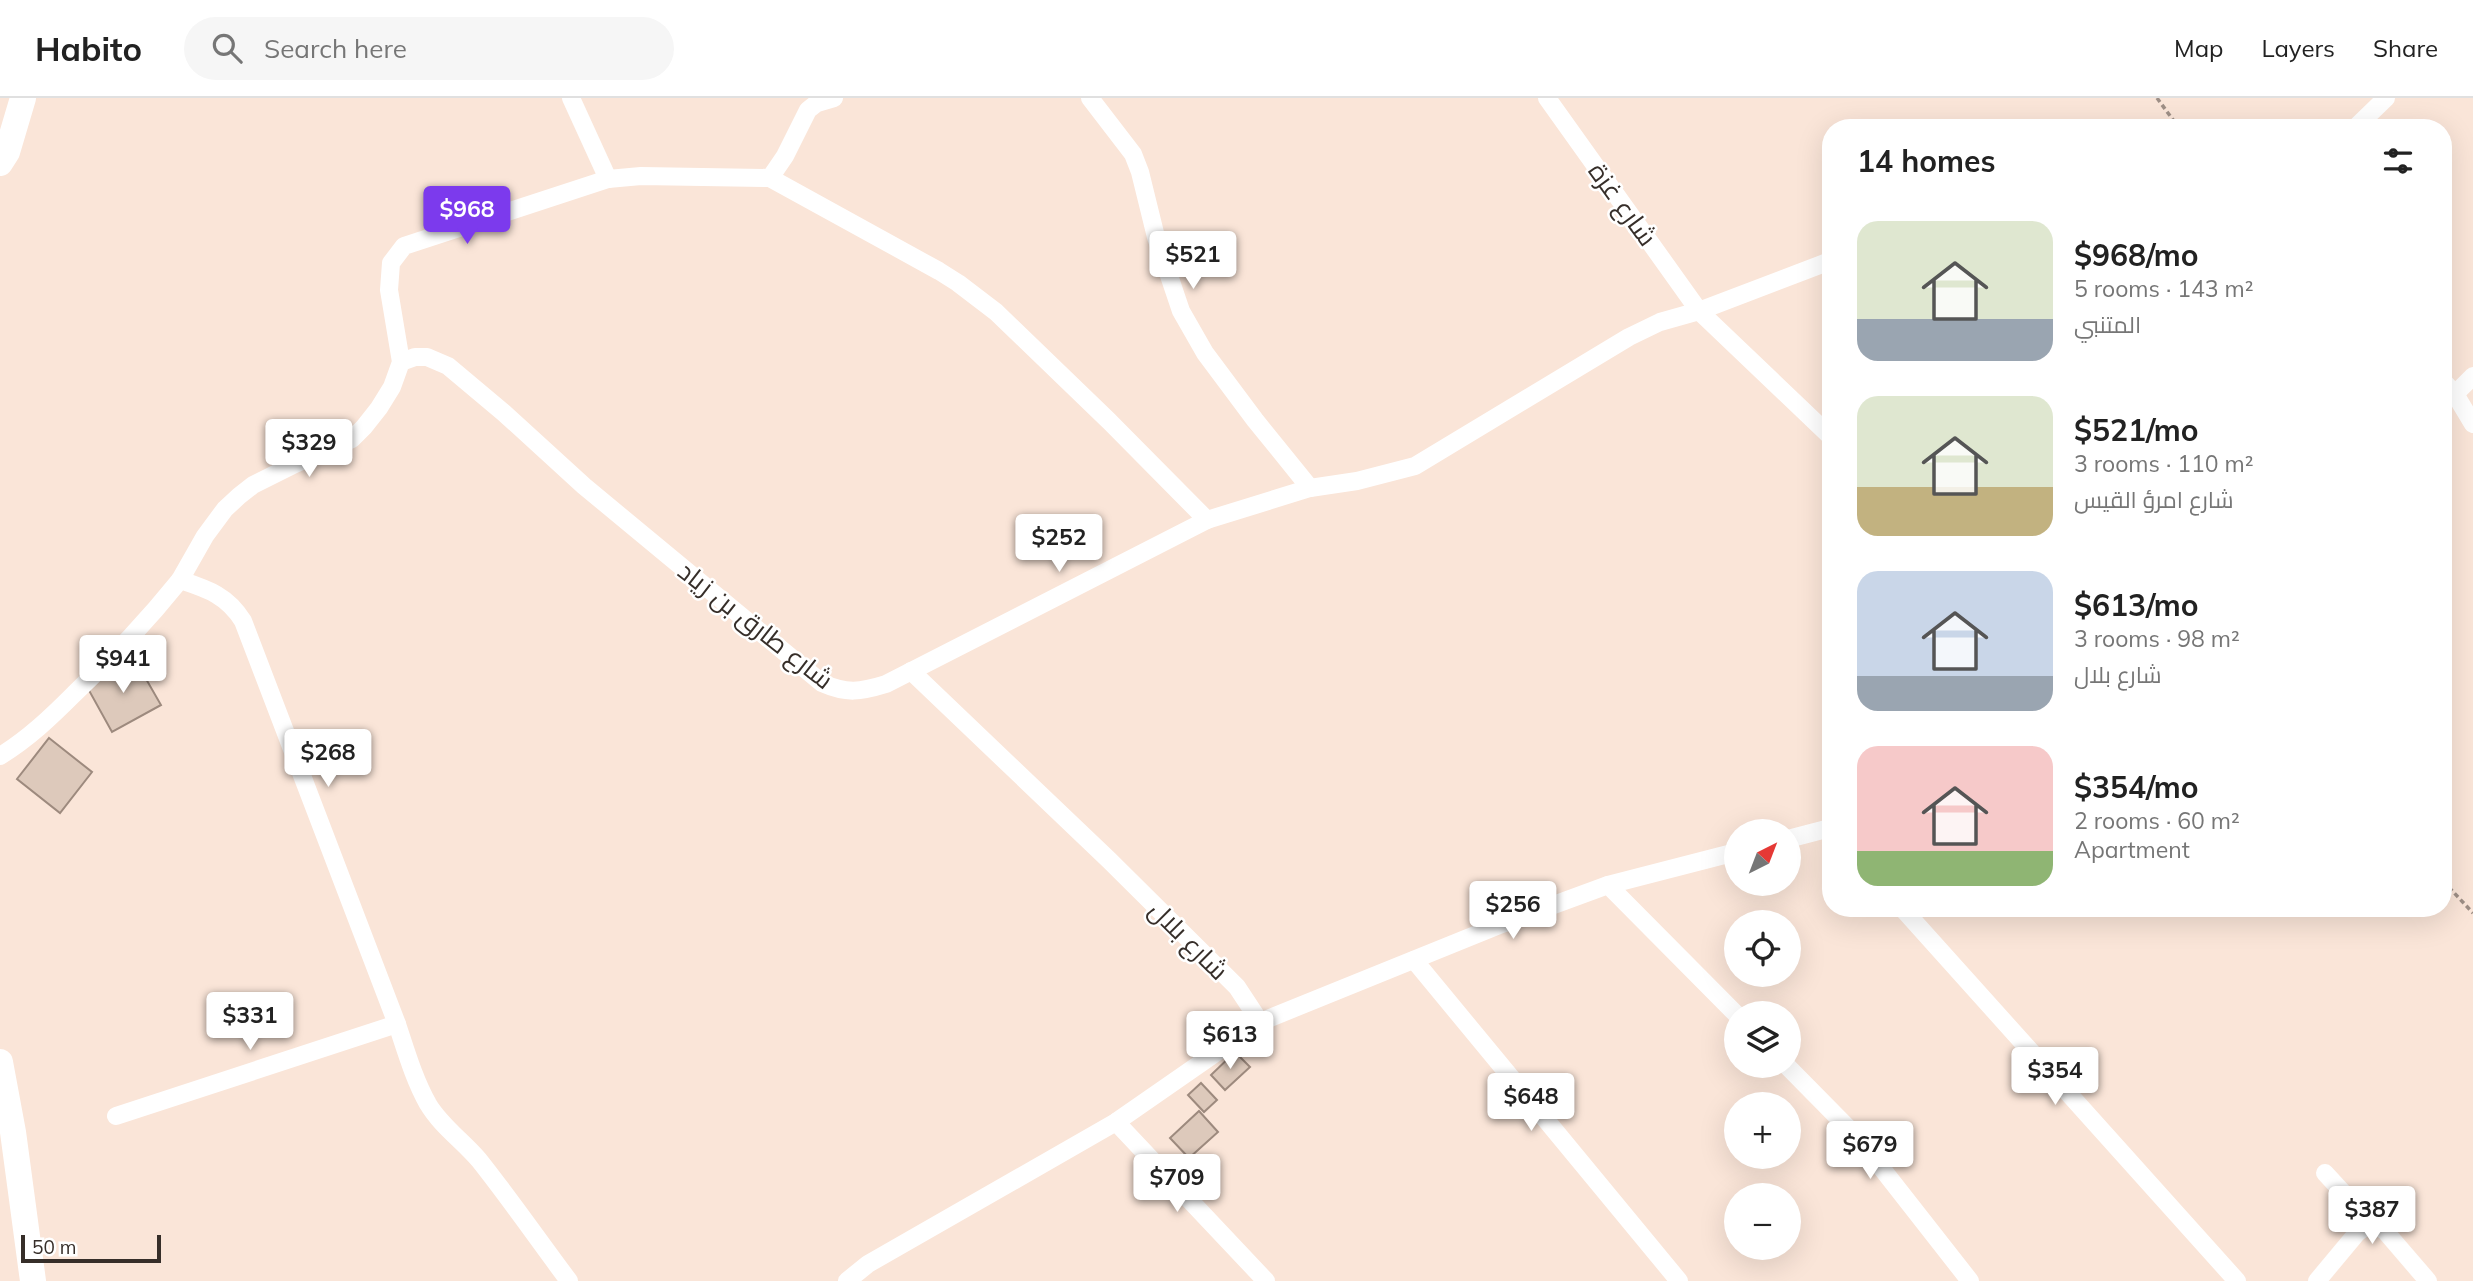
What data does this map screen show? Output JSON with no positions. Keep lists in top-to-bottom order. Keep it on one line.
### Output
{"streets":{"street":["شارع غزة","شارع طارق بن زياد","شارع بلال"]},"crossings":[["شارع غزة","شارع طارق بن زياد"],["شارع طارق بن زياد","شارع بلال"]],"scale_bar":"50 m","north":"top right","page":{"header":"Habito","search":"Search here","nav":["Map","Layers","Share"],"heading":"14 homes","price":["$968","$521","$329","$252","$941","$268","$256","$331","$613","$354","$648","$679","$709","$387"],"list":[{"name":"$968/mo","note":"5 rooms · 143 m² · المتنبي"},{"name":"$521/mo","note":"3 rooms · 110 m² · شارع امرؤ القيس"},{"name":"$613/mo","note":"3 rooms · 98 m² · شارع بلال"},{"name":"$354/mo","note":"2 rooms · 60 m² · Apartment"}],"map_buttons":["+","−"],"scale":"50 m"}}
